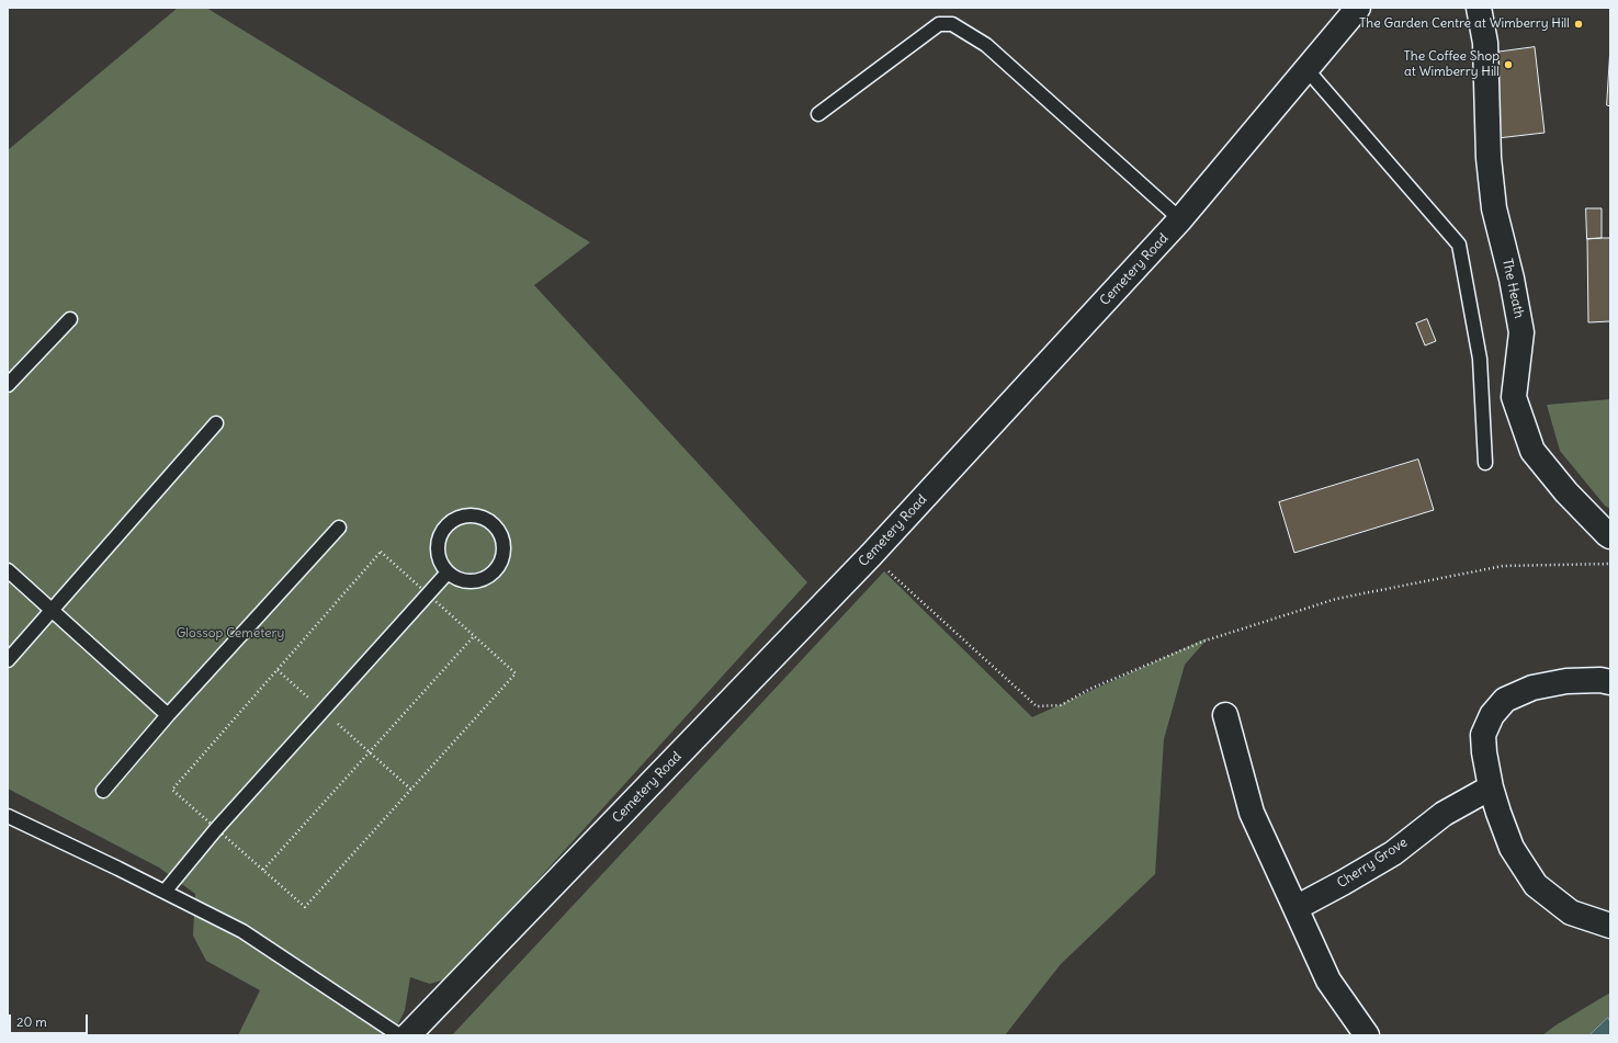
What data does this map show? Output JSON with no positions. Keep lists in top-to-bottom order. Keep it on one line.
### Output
{"streets":{"street":["Cemetery Road","The Heath","Cherry Grove"]},"parks":["Glossop Cemetery"],"places":["The Garden Centre at Wimberry Hill","The Coffee Shop at Wimberry Hill"],"scale_bar":"20 m"}
